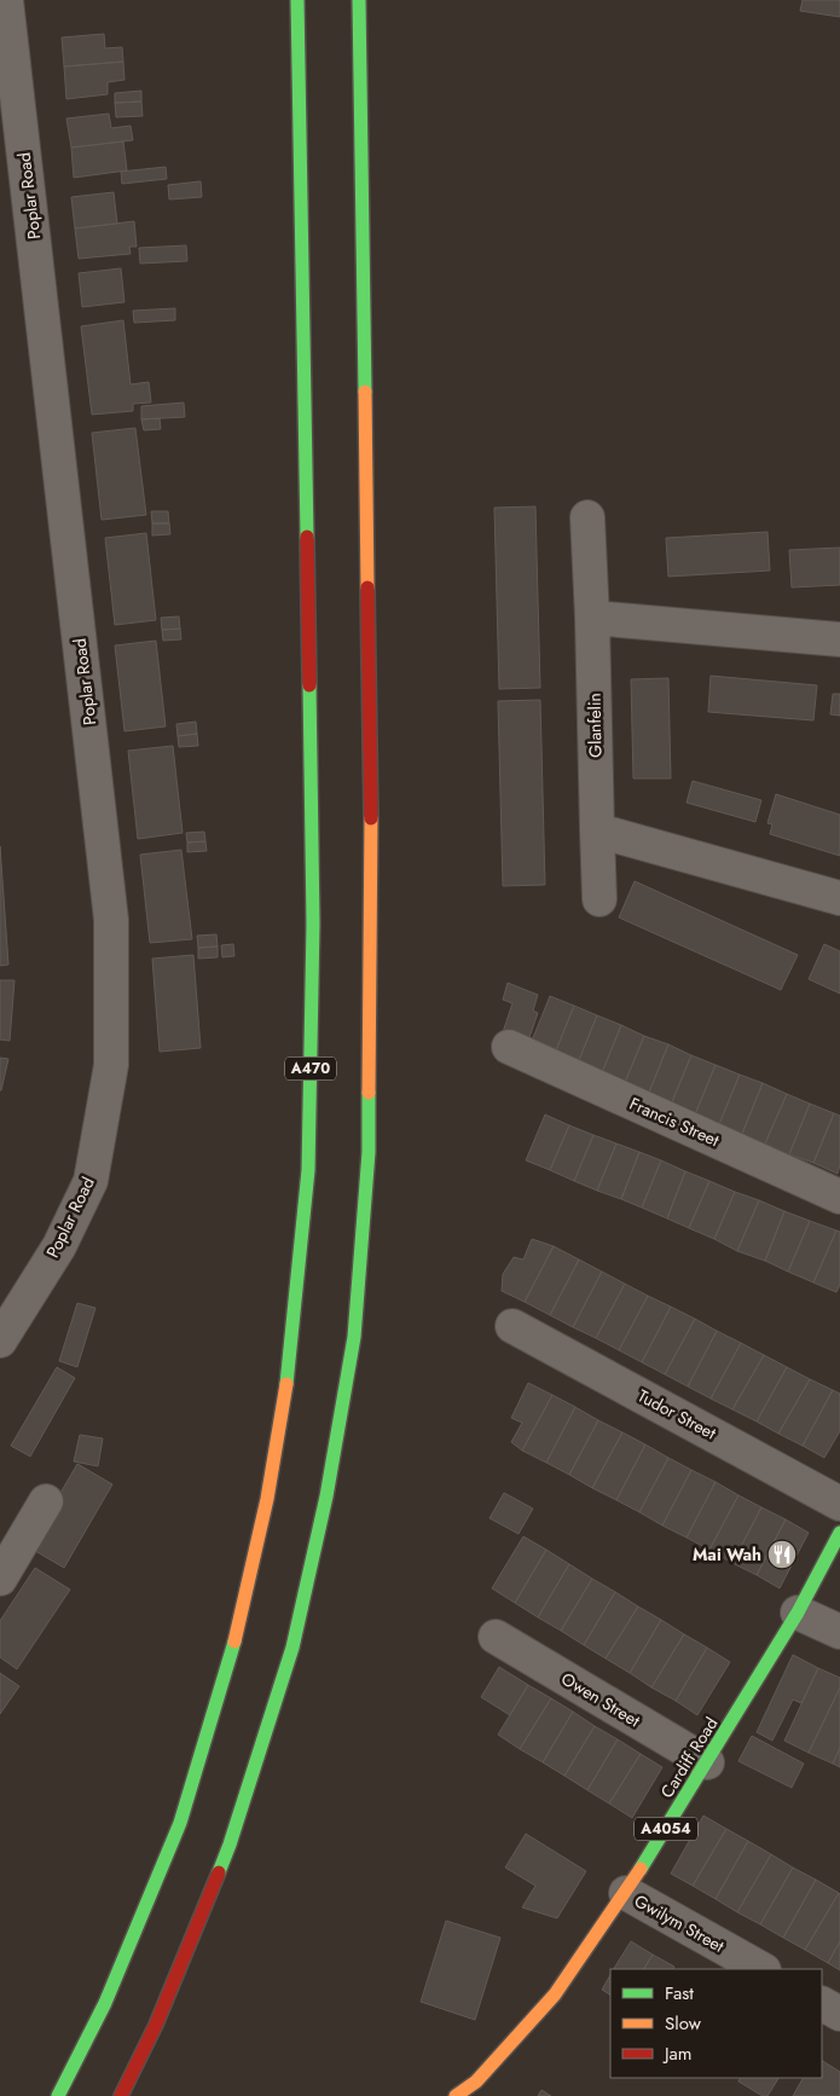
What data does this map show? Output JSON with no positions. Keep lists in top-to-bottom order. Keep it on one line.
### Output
{"streets":{"main road":["A470","Cardiff Road","A4054"],"street":["Poplar Road","Glanfelin","Francis Street","Tudor Street","Owen Street","Gwilym Street"]},"crossings":[["Owen Street","Cardiff Road"],["Cardiff Road","Gwilym Street"]],"places":{"restaurant":["Mai Wah"]},"legend":["Fast","Slow","Jam"]}
